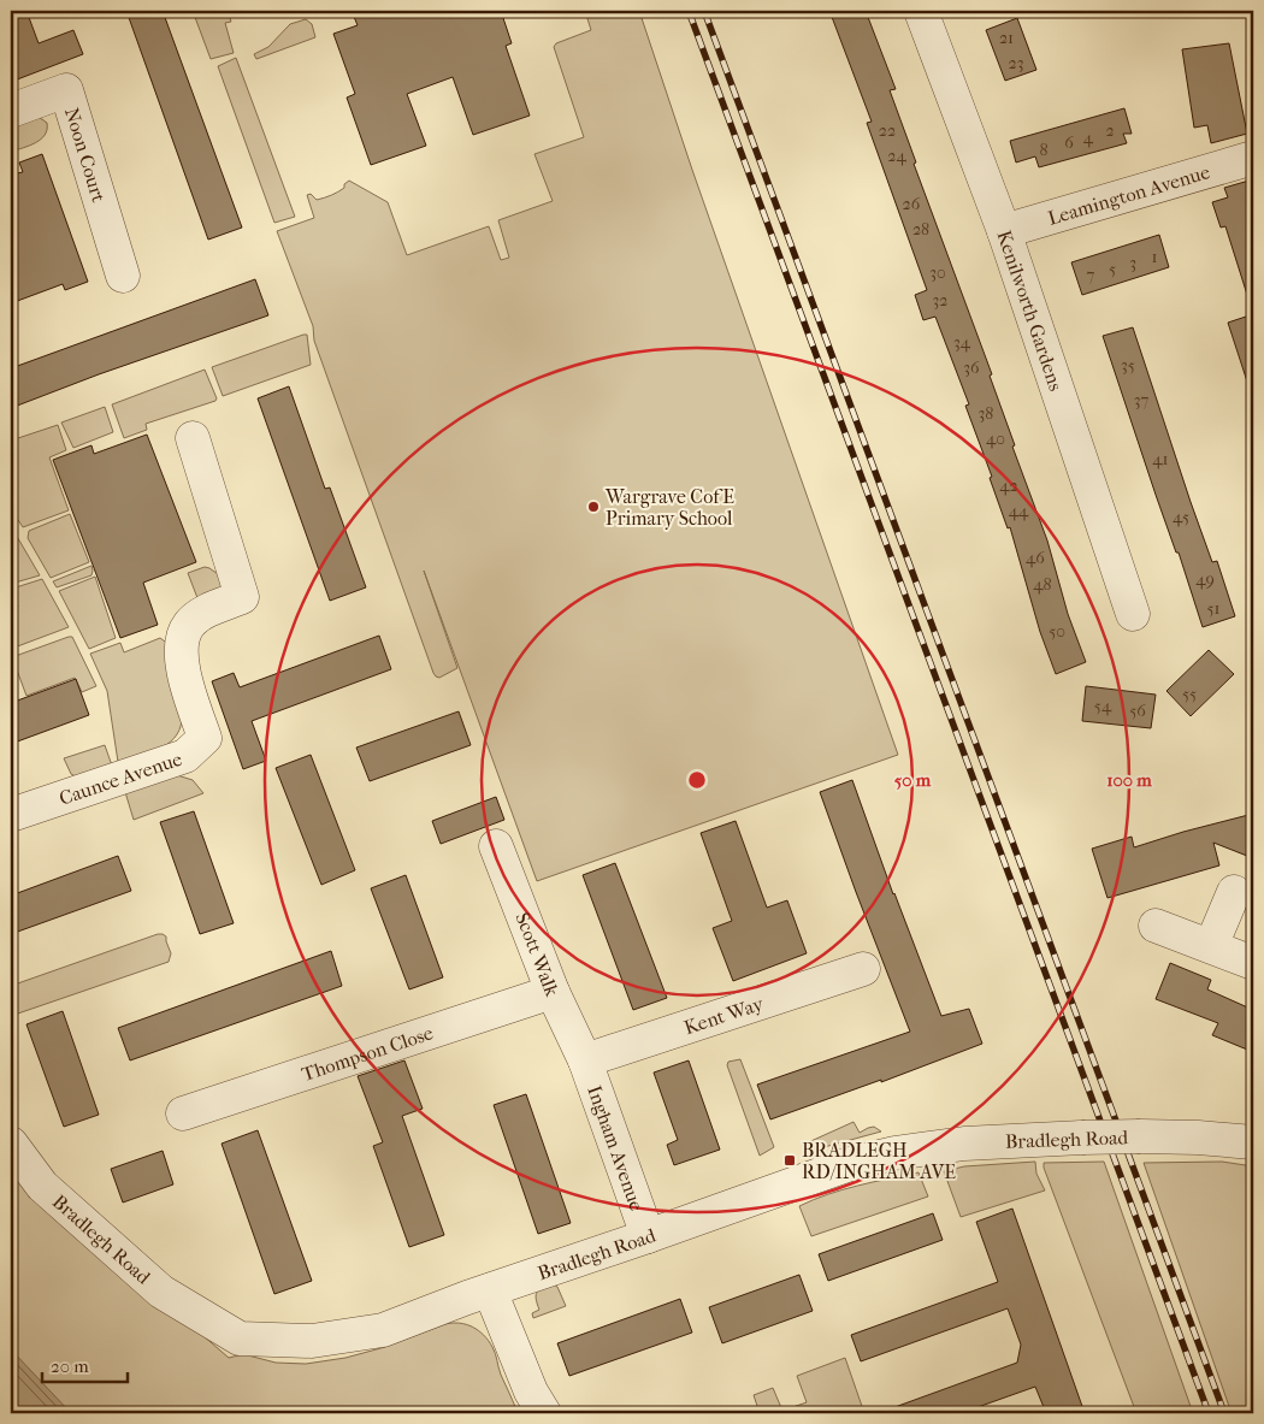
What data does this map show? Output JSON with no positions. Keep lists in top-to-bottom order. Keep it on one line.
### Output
{"streets":{"street":["Noon Court","Leamington Avenue","Kenilworth Gardens","Caunce Avenue","Scott Walk","Kent Way","Thompson Close","Bradlegh Road","Ingham Avenue"]},"crossings":[["Leamington Avenue","Kenilworth Gardens"],["Scott Walk","Kent Way"],["Scott Walk","Thompson Close"],["Scott Walk","Ingham Avenue"],["Kent Way","Ingham Avenue"],["Bradlegh Road","Ingham Avenue"]],"places":{"other":["Wargrave CofE Primary School"],"transit":["BRADLEGH RD/INGHAM AVE"]},"house_numbers":["21","23","22","2","4","6","8","24","26","28","1","3","5","30","7","32","34","35","36","37","38","40","41","42","44","45","46","49","48","51","50","55","54","56"],"scale_bar":"20 m","rings":["50 m","100 m"]}
